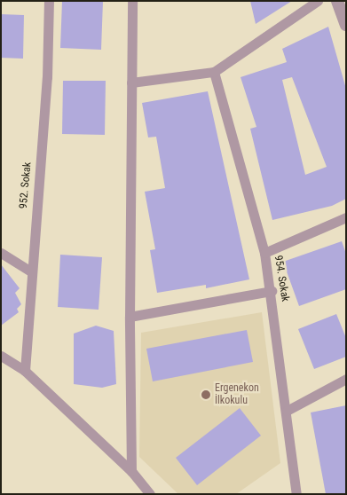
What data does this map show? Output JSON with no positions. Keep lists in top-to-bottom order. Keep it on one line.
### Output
{"streets":{"street":["952. Sokak","954. Sokak"]},"places":["Ergenekon İlkokulu"]}
